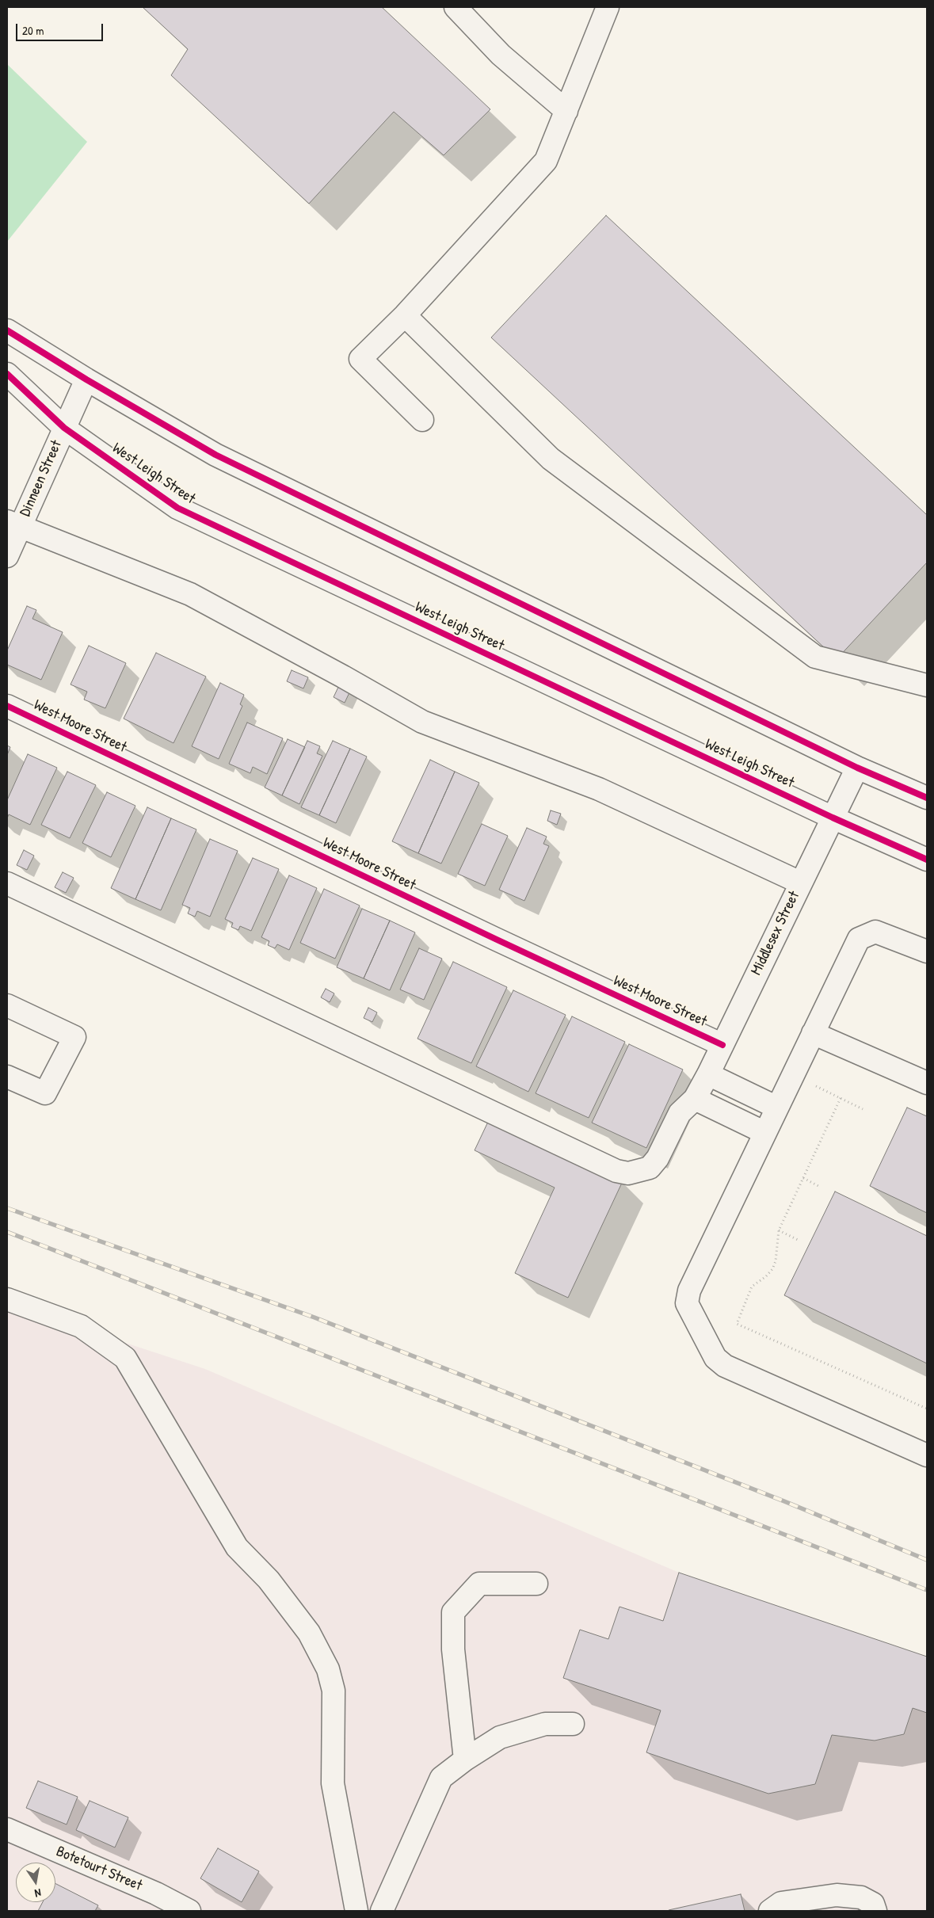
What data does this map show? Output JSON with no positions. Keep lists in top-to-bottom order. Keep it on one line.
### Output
{"streets":{"street":["West Leigh Street","Dinneen Street","West Moore Street","Middlesex Street","Botetourt Street"]},"crossings":[["West Leigh Street","Dinneen Street"],["West Leigh Street","Middlesex Street"],["West Moore Street","Middlesex Street"]],"scale_bar":"20 m","north":"bottom"}
